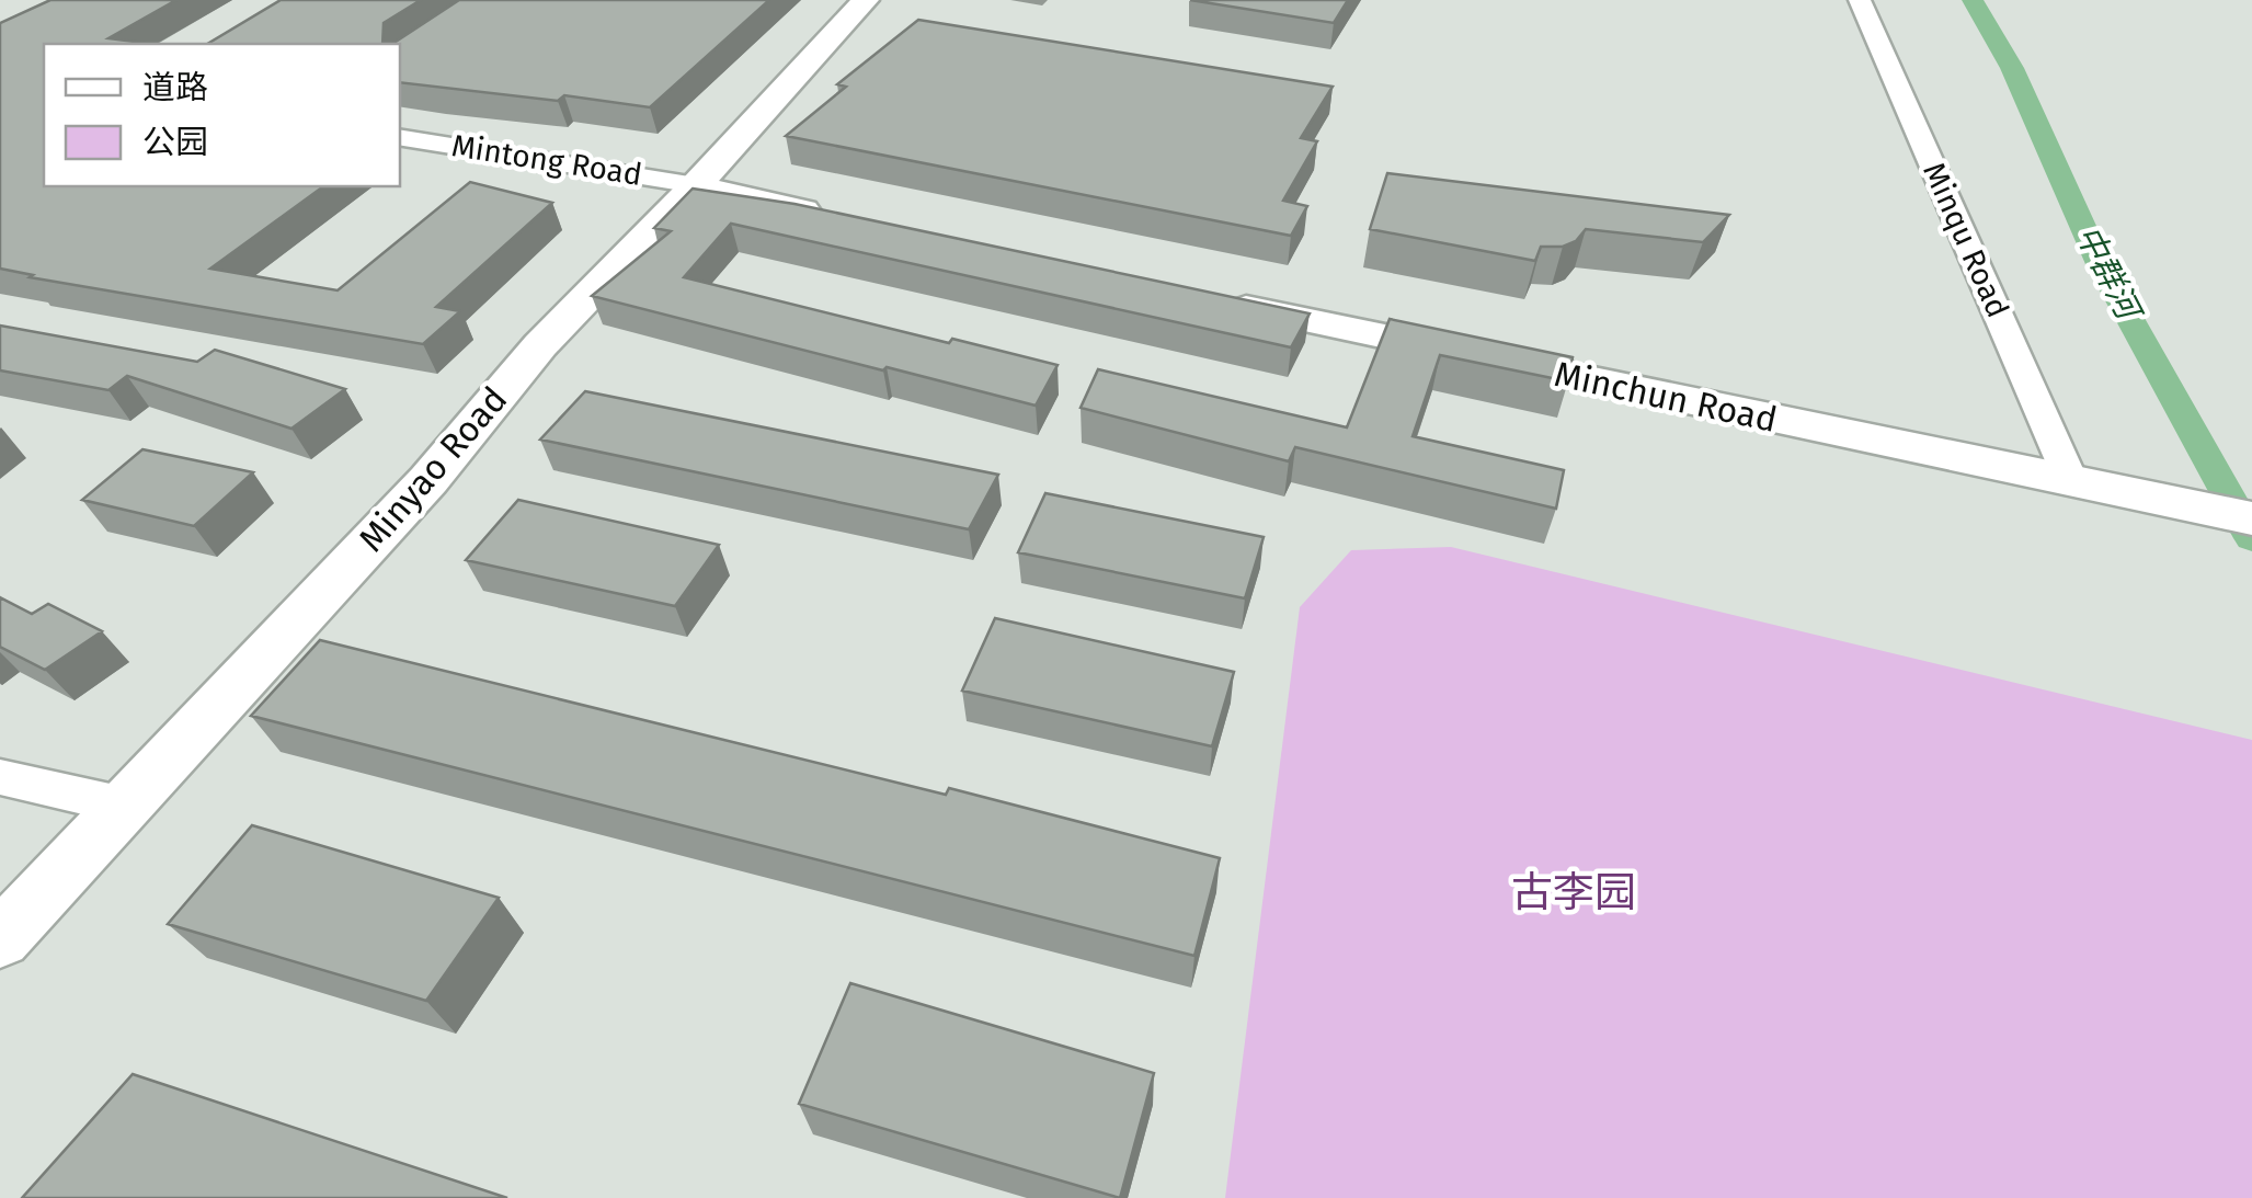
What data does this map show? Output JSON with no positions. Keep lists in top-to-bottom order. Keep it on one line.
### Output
{"streets":{"street":["Mintong Road","Minqu Road","Minchun Road","Minyao Road"]},"crossings":[["Mintong Road","Minyao Road"],["Minqu Road","Minchun Road"]],"water":["中群河"],"parks":["古李园"],"legend":["道路","公园"]}
